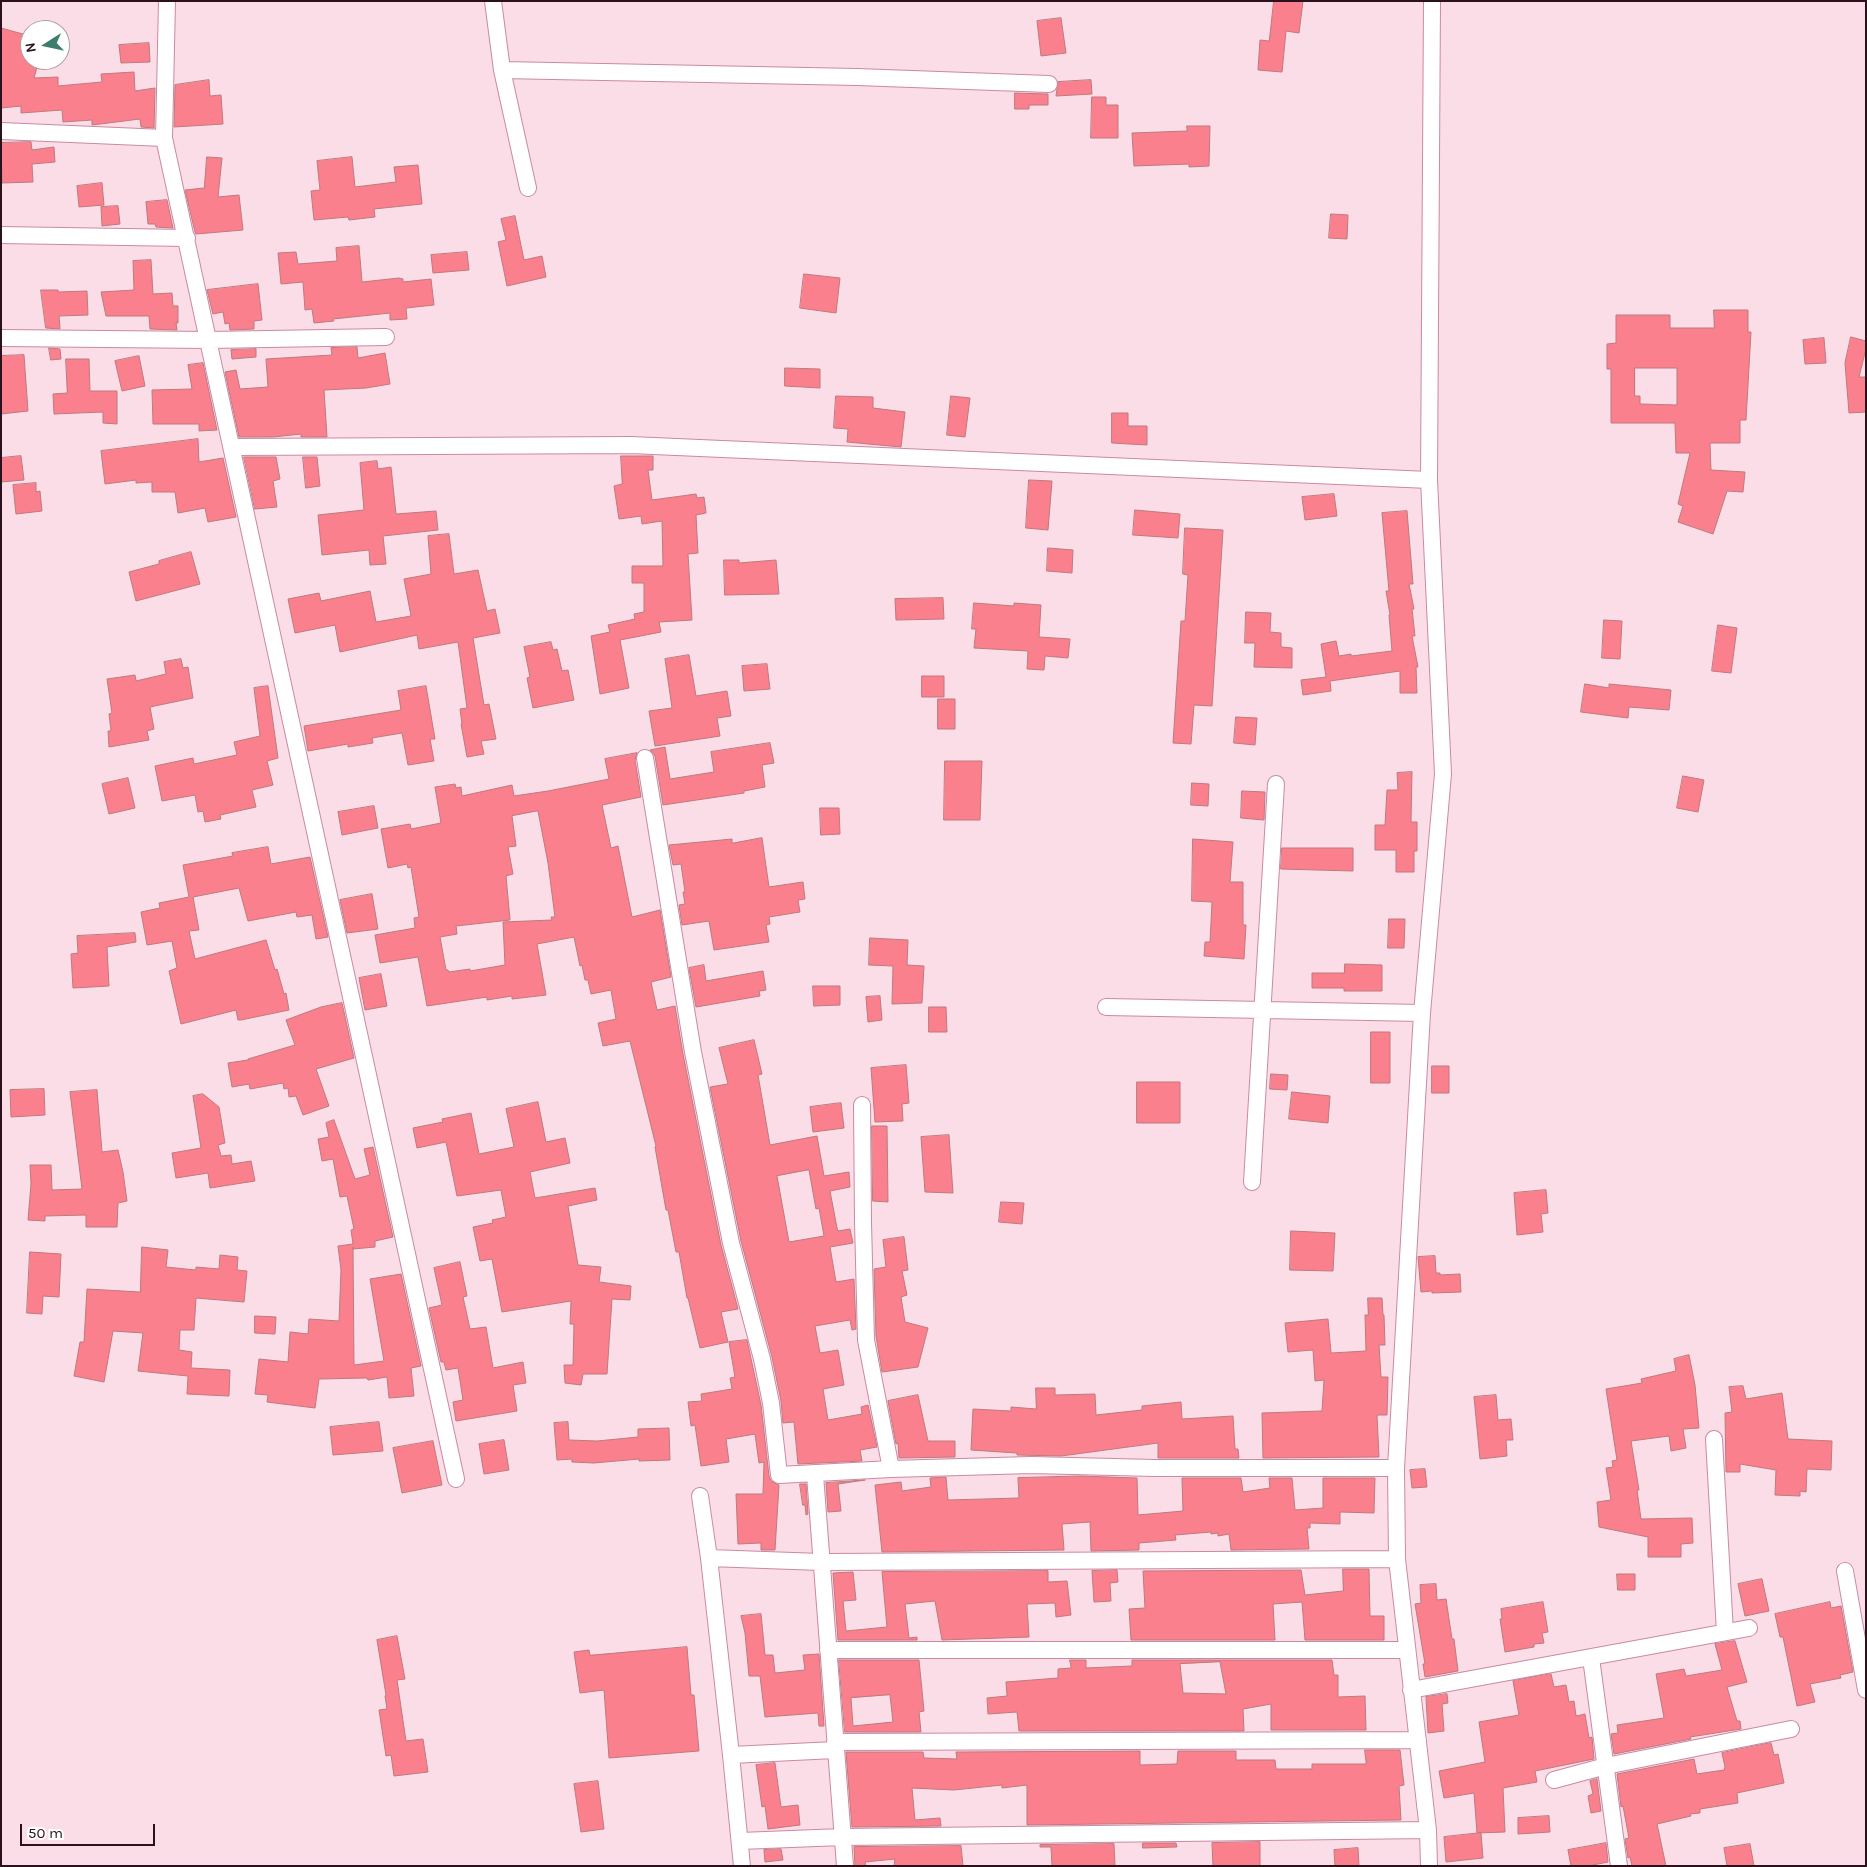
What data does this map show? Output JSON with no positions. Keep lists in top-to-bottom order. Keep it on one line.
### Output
{"scale_bar":"50 m","north":"left"}
